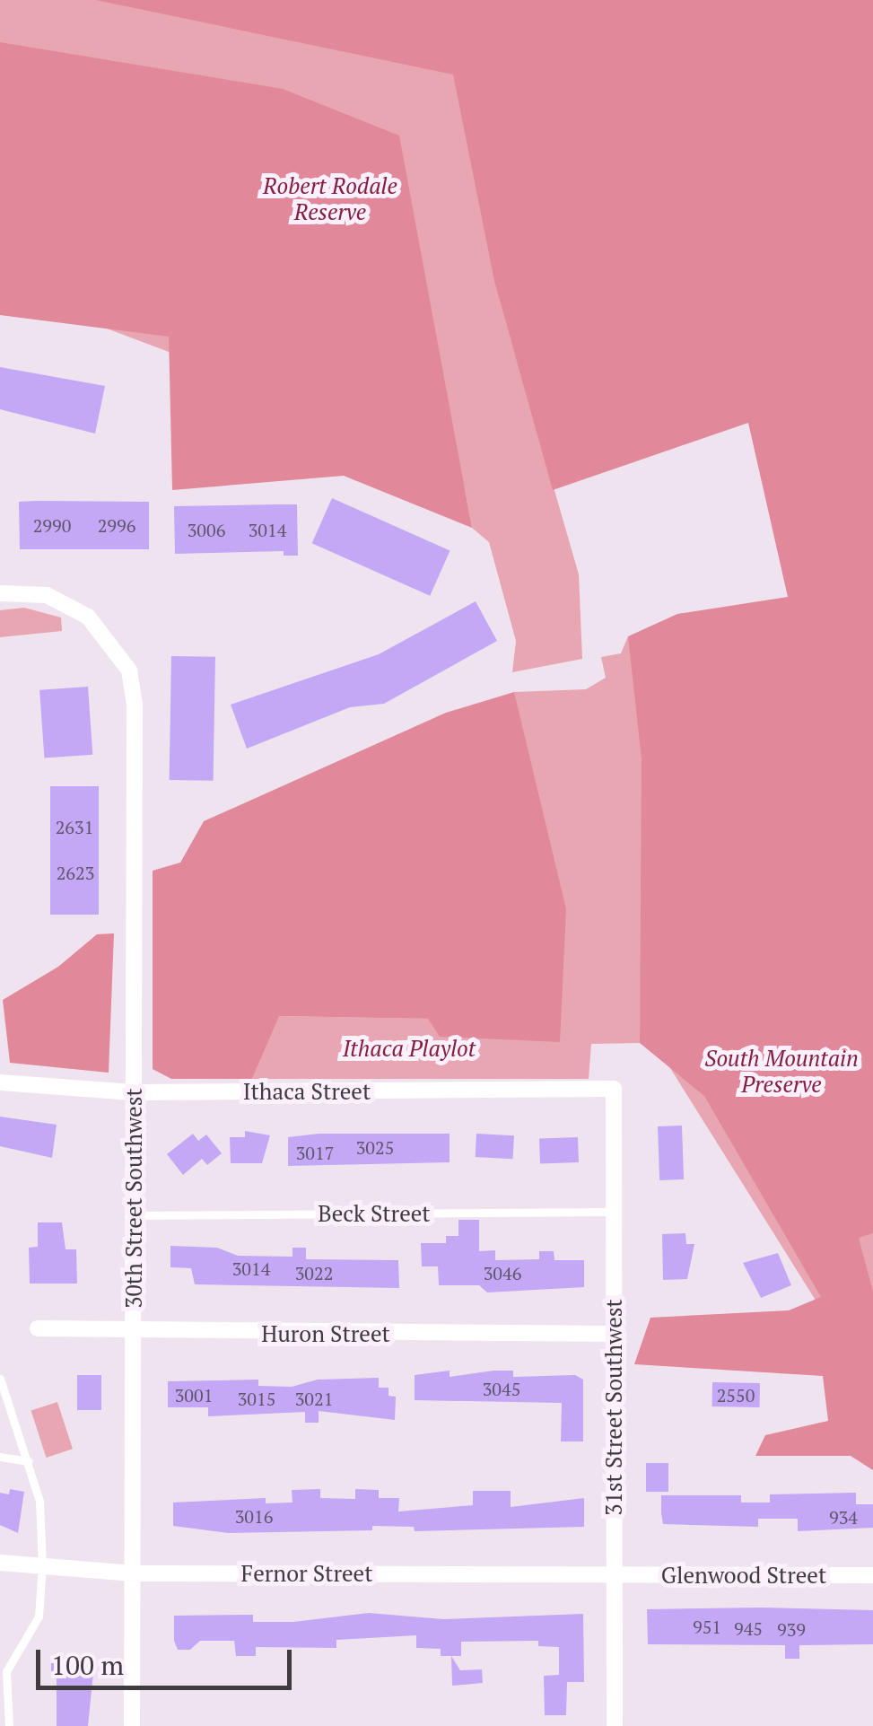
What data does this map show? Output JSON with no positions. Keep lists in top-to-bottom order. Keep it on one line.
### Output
{"streets":{"street":["Ithaca Street","30th Street Southwest","Huron Street","31st Street Southwest","Fernor Street","Glenwood Street"],"lane":["Beck Street"]},"crossings":[["Ithaca Street","30th Street Southwest"],["Ithaca Street","31st Street Southwest"],["30th Street Southwest","Beck Street"],["30th Street Southwest","Huron Street"],["30th Street Southwest","Fernor Street"],["Beck Street","31st Street Southwest"],["Huron Street","31st Street Southwest"],["31st Street Southwest","Fernor Street"],["31st Street Southwest","Glenwood Street"],["Fernor Street","Glenwood Street"]],"parks":["Robert Rodale Reserve","Ithaca Playlot","South Mountain Preserve"],"house_numbers":["2990","2996","3006","3014","2631","2623","3025","3017","3014","3022","3046","3045","3001","2550","3015","3021","3016","934","951","945","939"],"scale_bar":"100 m"}
